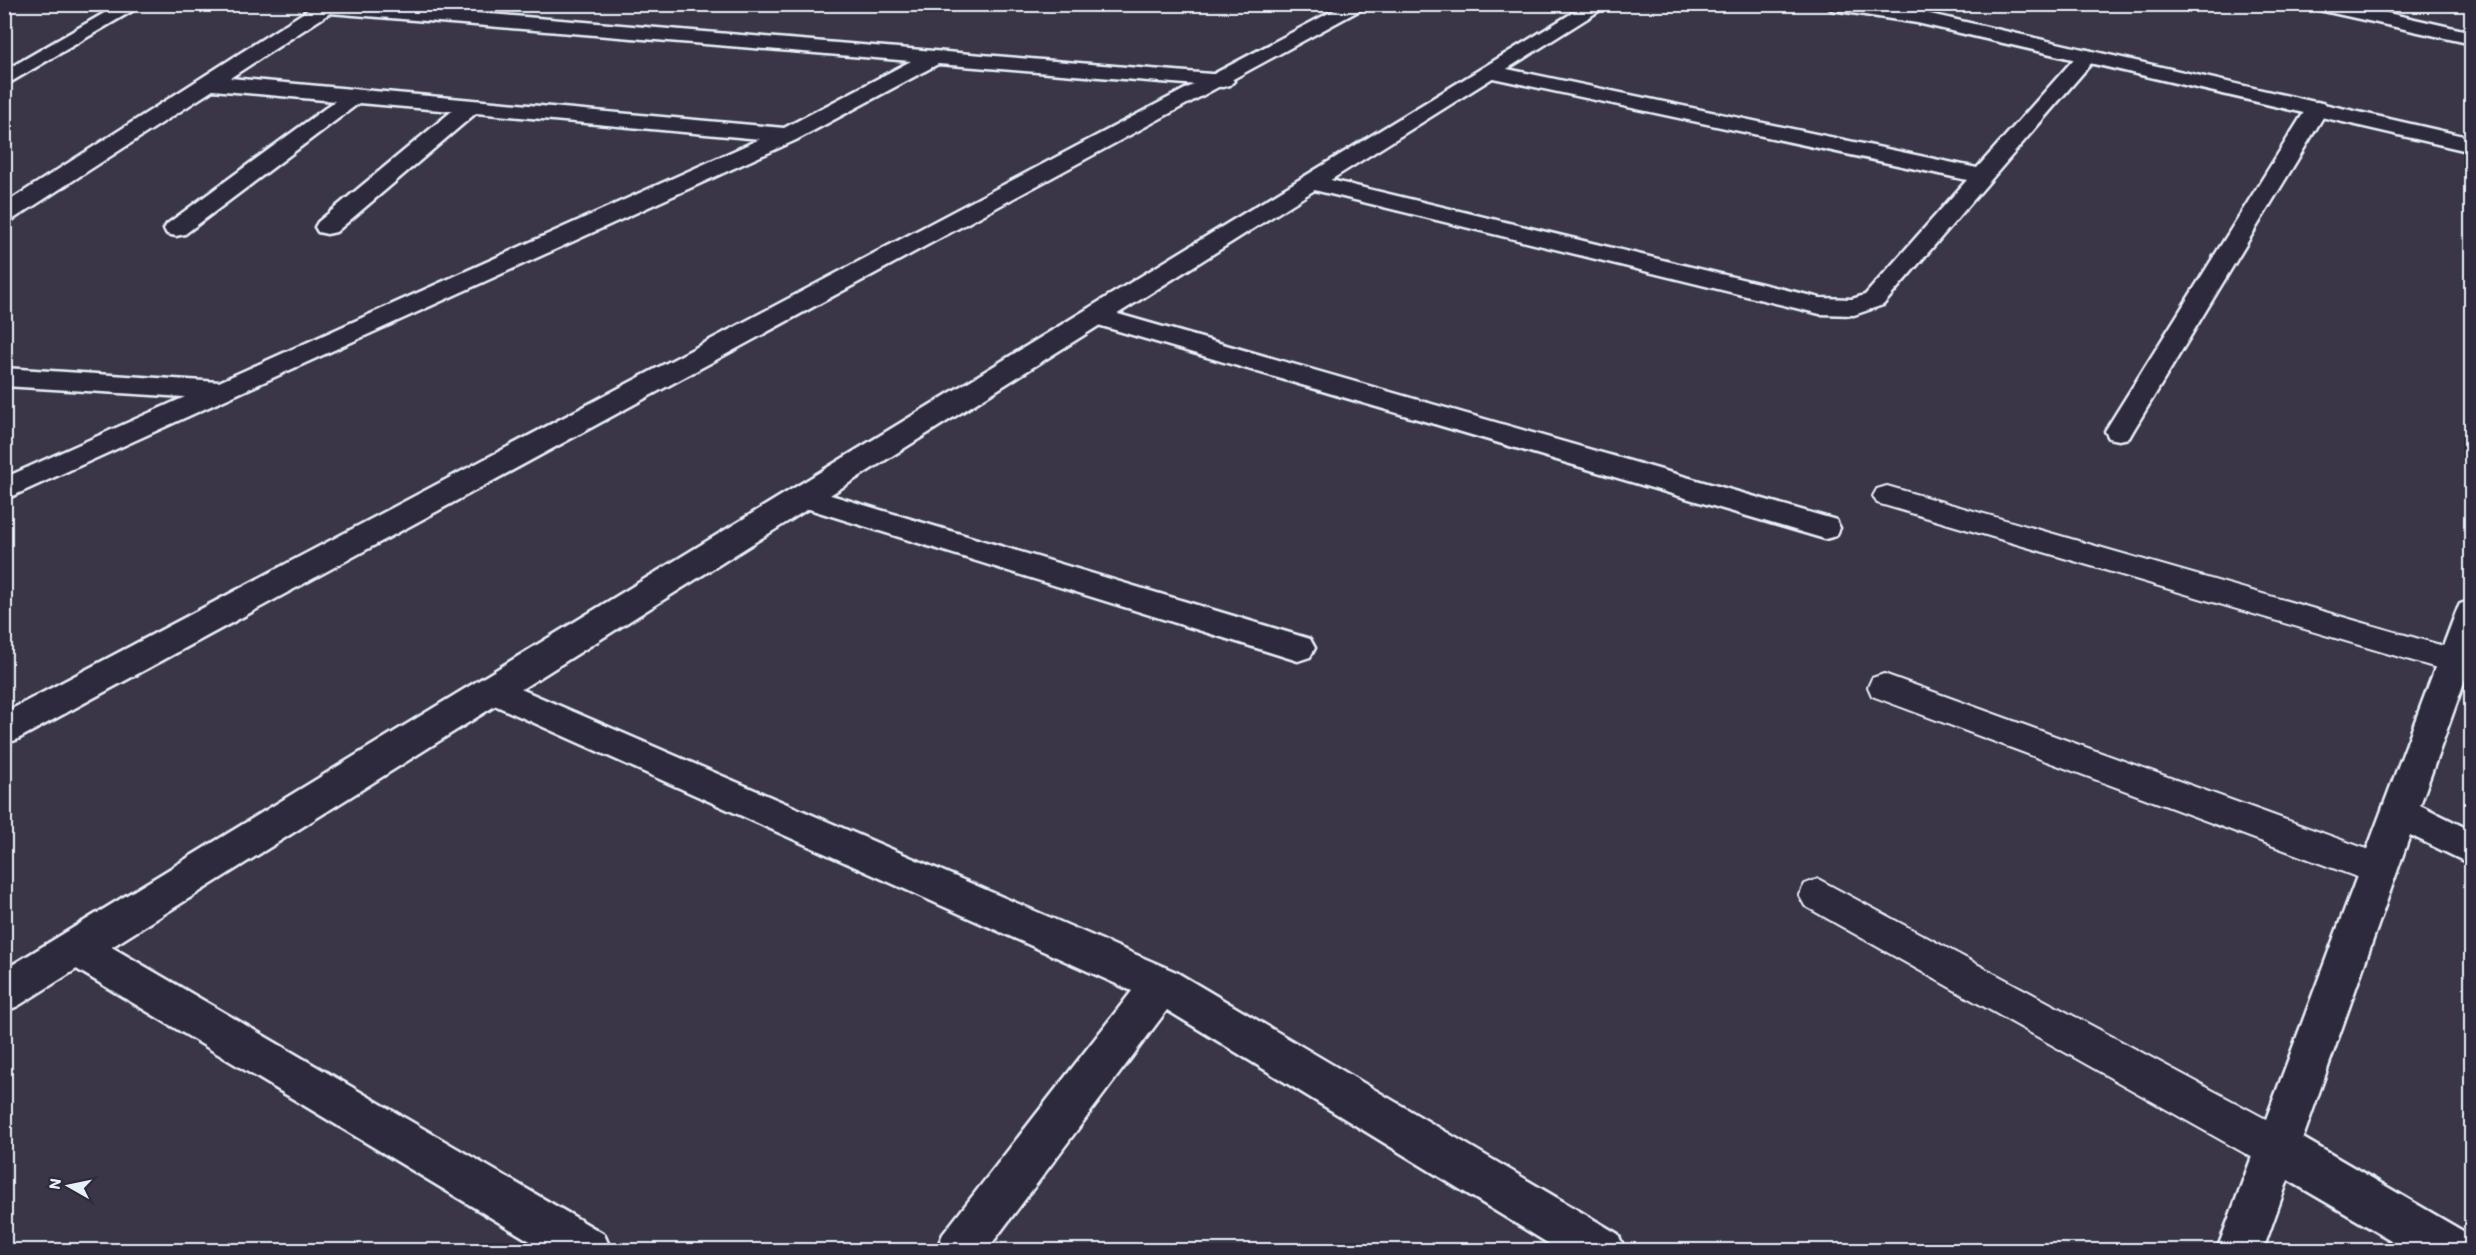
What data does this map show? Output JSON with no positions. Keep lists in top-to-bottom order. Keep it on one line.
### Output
{"north":"left"}
